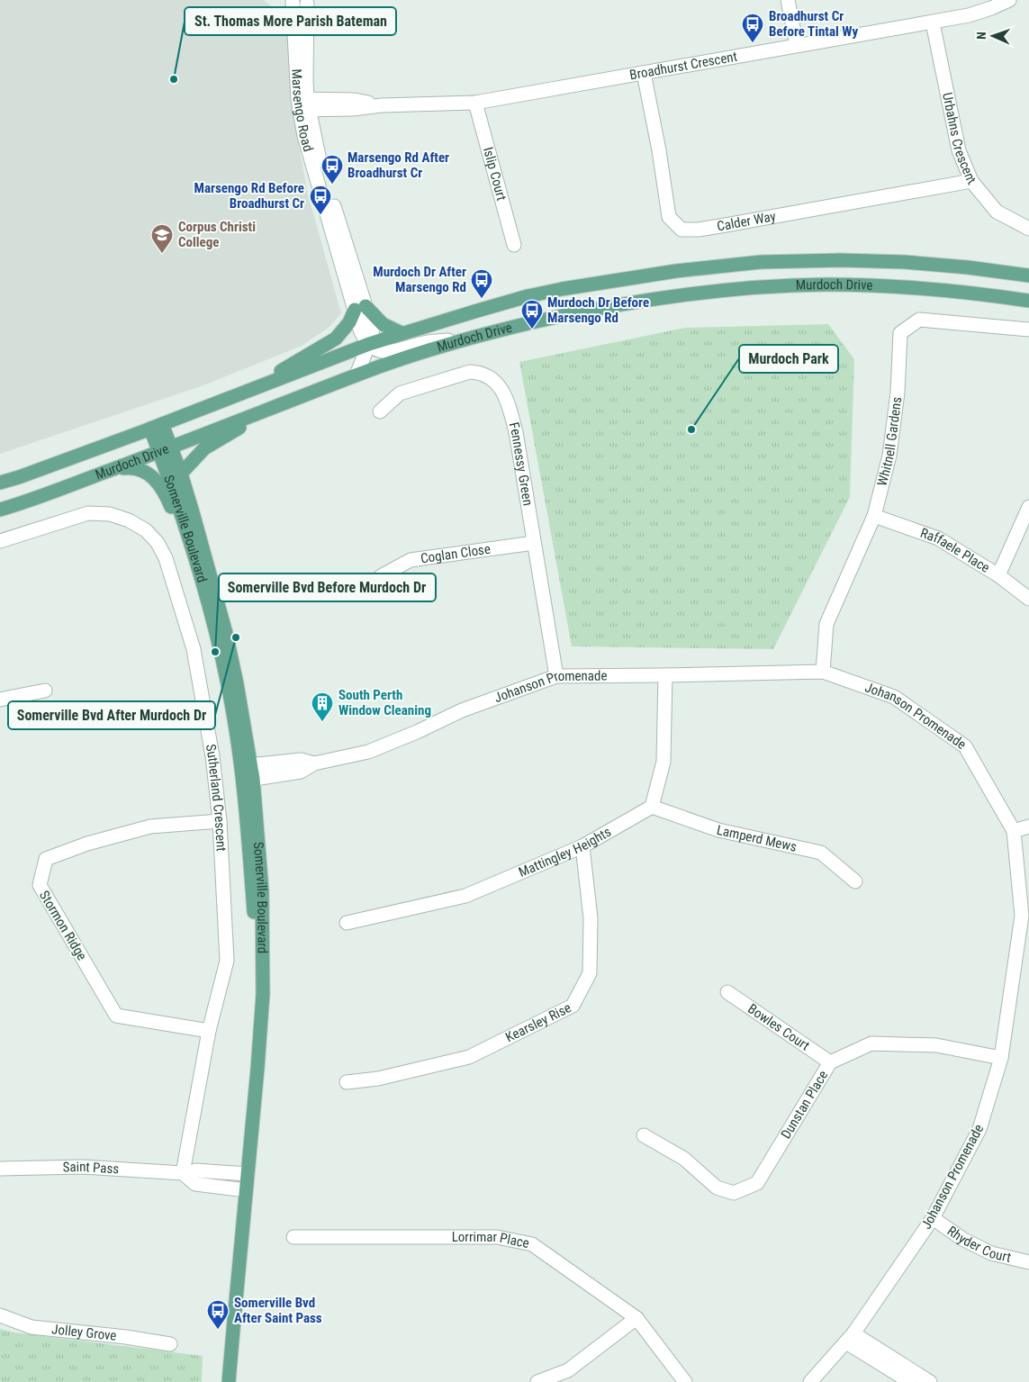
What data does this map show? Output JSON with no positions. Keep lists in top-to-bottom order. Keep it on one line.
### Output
{"streets":{"main road":["Murdoch Drive","Somerville Boulevard"],"street":["Broadhurst Crescent","Marsengo Road","Urbahns Crescent","Islip Court","Calder Way","Whitnell Gardens","Fennessy Green","Raffaele Place","Coglan Close","Johanson Promenade","Sutherland Crescent","Lamperd Mews","Mattingley Heights","Stormon Ridge","Kearsley Rise","Bowles Court","Dunstan Place","Saint Pass","Lorrimar Place","Rhyder Court","Jolley Grove"]},"crossings":[["Broadhurst Crescent","Marsengo Road"],["Broadhurst Crescent","Urbahns Crescent"],["Broadhurst Crescent","Islip Court"],["Broadhurst Crescent","Calder Way"],["Marsengo Road","Murdoch Drive"],["Urbahns Crescent","Calder Way"],["Murdoch Drive","Somerville Boulevard"],["Whitnell Gardens","Raffaele Place"],["Whitnell Gardens","Johanson Promenade"],["Fennessy Green","Coglan Close"],["Fennessy Green","Johanson Promenade"],["Somerville Boulevard","Johanson Promenade"],["Somerville Boulevard","Saint Pass"],["Johanson Promenade","Dunstan Place"],["Johanson Promenade","Rhyder Court"],["Sutherland Crescent","Stormon Ridge"],["Sutherland Crescent","Saint Pass"],["Lamperd Mews","Mattingley Heights"],["Mattingley Heights","Kearsley Rise"],["Bowles Court","Dunstan Place"]],"places":{"bus stop":["Broadhurst Cr Before Tintal Wy","Marsengo Rd After Broadhurst Cr","Marsengo Rd Before Broadhurst Cr","Murdoch Dr After Marsengo Rd","Murdoch Dr Before Marsengo Rd","Somerville Bvd After Saint Pass"],"other":["St. Thomas More Parish Bateman","Murdoch Park","Somerville Bvd After Murdoch Dr","Somerville Bvd Before Murdoch Dr"],"school or university":["Corpus Christi College"],"building":["South Perth Window Cleaning"]},"north":"left"}
